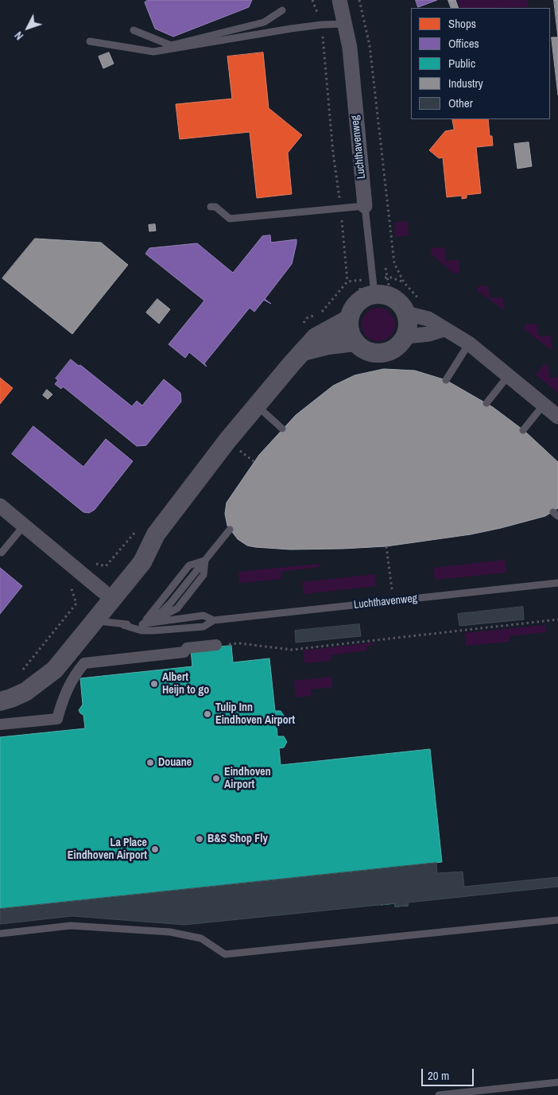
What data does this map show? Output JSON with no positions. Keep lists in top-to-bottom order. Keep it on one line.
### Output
{"streets":{"street":["Luchthavenweg"]},"places":["Albert Heijn to go","Tulip Inn Eindhoven Airport","Douane","Eindhoven Airport","B&S Shop Fly","La Place Eindhoven Airport"],"legend":["Shops","Offices","Public","Industry","Other"],"scale_bar":"20 m","north":"bottom left"}
